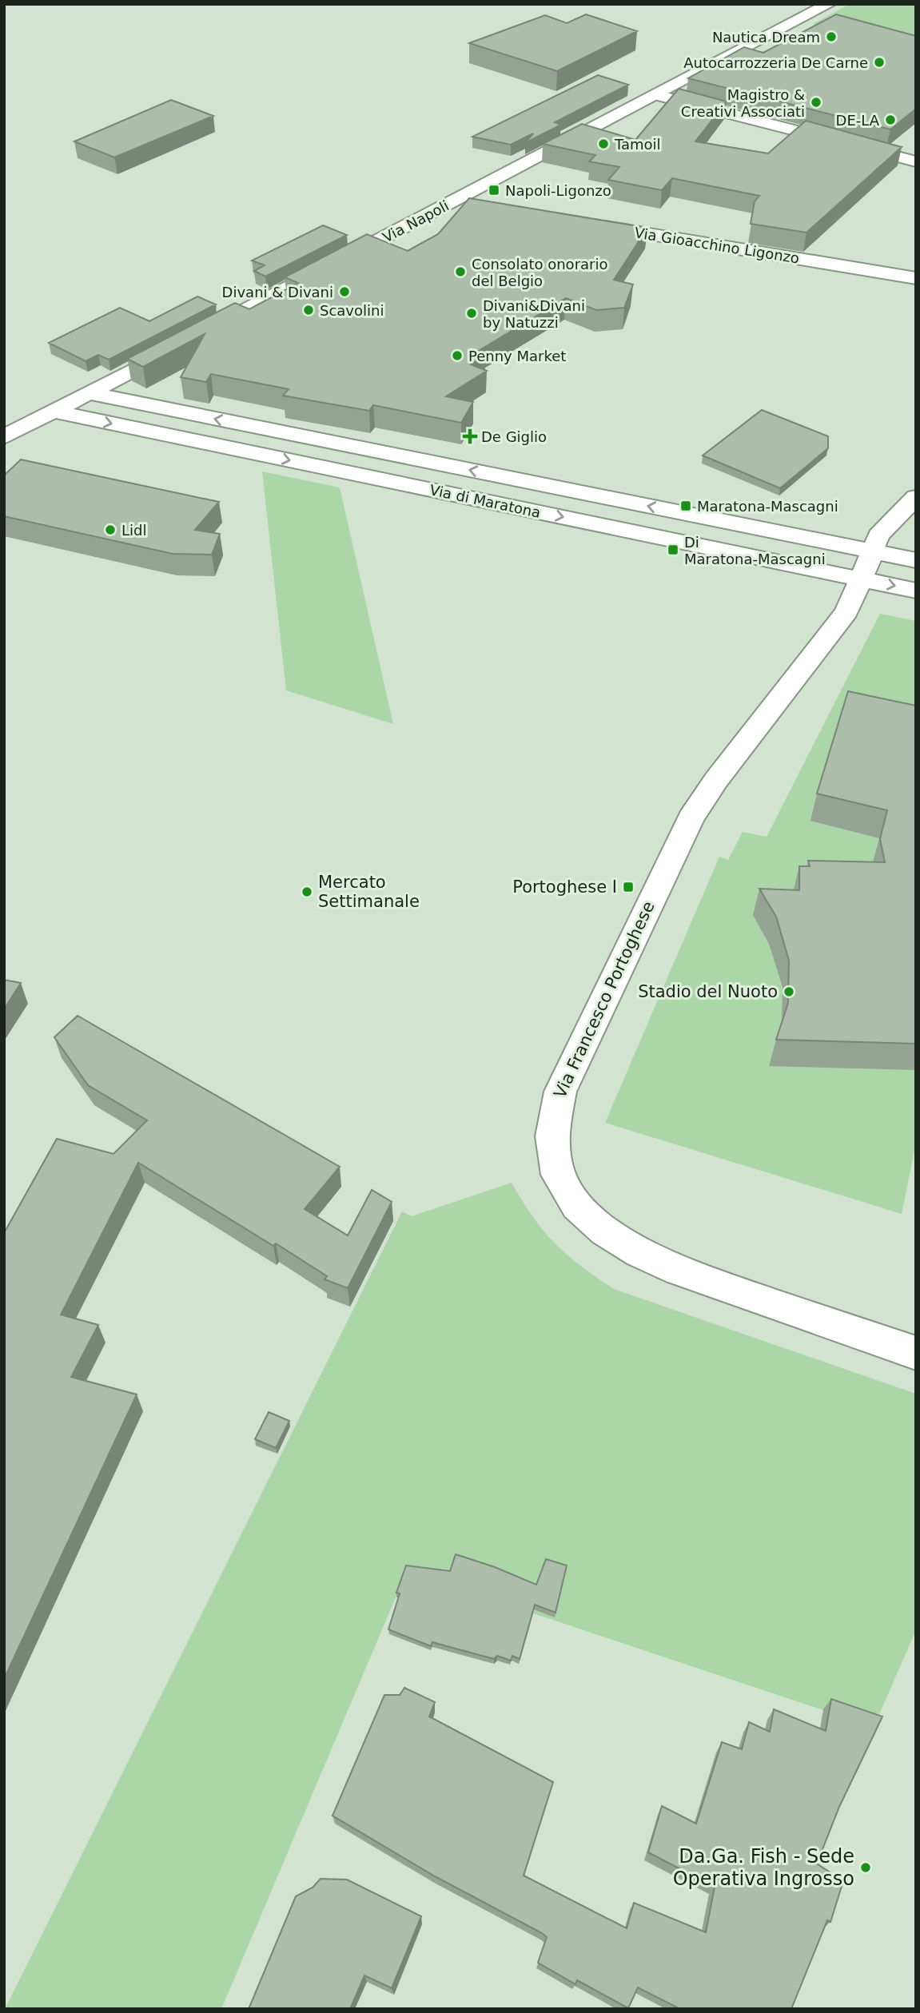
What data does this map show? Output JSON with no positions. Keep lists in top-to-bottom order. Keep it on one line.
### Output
{"streets":{"main road":["Via Napoli","Via Gioacchino Ligonzo","Via di Maratona","Via Francesco Portoghese"]},"crossings":[["Via Napoli","Via di Maratona"],["Via di Maratona","Via Francesco Portoghese"]],"places":{"other":["Nautica Dream","Autocarrozzeria De Carne","Magistro & Creativi Associati","DE-LA","Tamoil","Consolato onorario del Belgio","Divani & Divani","Scavolini","Divani&Divani by Natuzzi","Penny Market","Lidl","Mercato Settimanale","Stadio del Nuoto","Da.Ga. Fish - Sede Operativa Ingrosso"],"transit":["Napoli-Ligonzo","Maratona-Mascagni","Di Maratona-Mascagni","Portoghese I"],"health":["De Giglio"]}}
